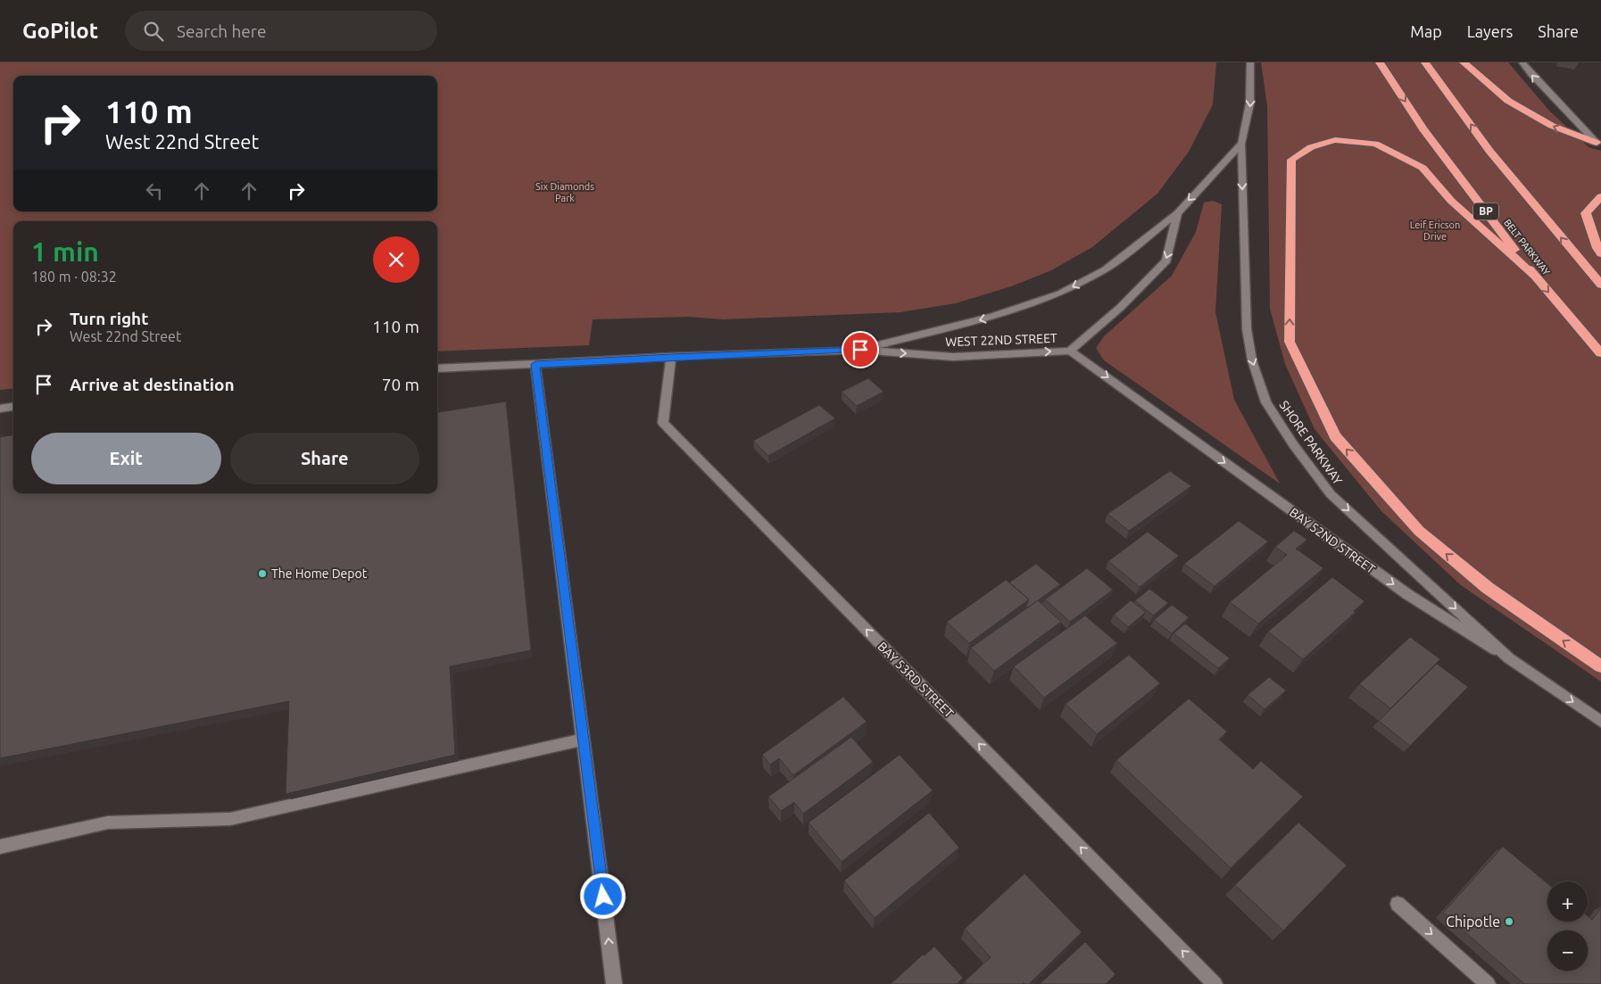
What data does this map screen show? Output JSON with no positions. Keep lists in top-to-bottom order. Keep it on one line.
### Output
{"streets":{"highway":["BP","BELT PARKWAY"],"street":["WEST 22ND STREET","SHORE PARKWAY","BAY 52ND STREET","BAY 53RD STREET"]},"crossings":[["WEST 22ND STREET","SHORE PARKWAY"],["WEST 22ND STREET","BAY 52ND STREET"],["WEST 22ND STREET","BAY 53RD STREET"],["SHORE PARKWAY","BAY 52ND STREET"]],"one_way":["SHORE PARKWAY","BAY 52ND STREET","BAY 53RD STREET"],"parks":["Six Diamonds Park","Leif Ericson Drive"],"places":["The Home Depot","Chipotle"],"page":{"header":"GoPilot","search":"Search here","nav":["Map","Layers","Share"],"turn":["110 m","West 22nd Street"],"heading":["1 min","180 m · 08:32"],"list":[{"name":"Turn right","note":"West 22nd Street","value":"110 m"},{"name":"Arrive at destination","value":"70 m"}],"buttons":["Exit","Share"],"map_buttons":["+","−"]}}
